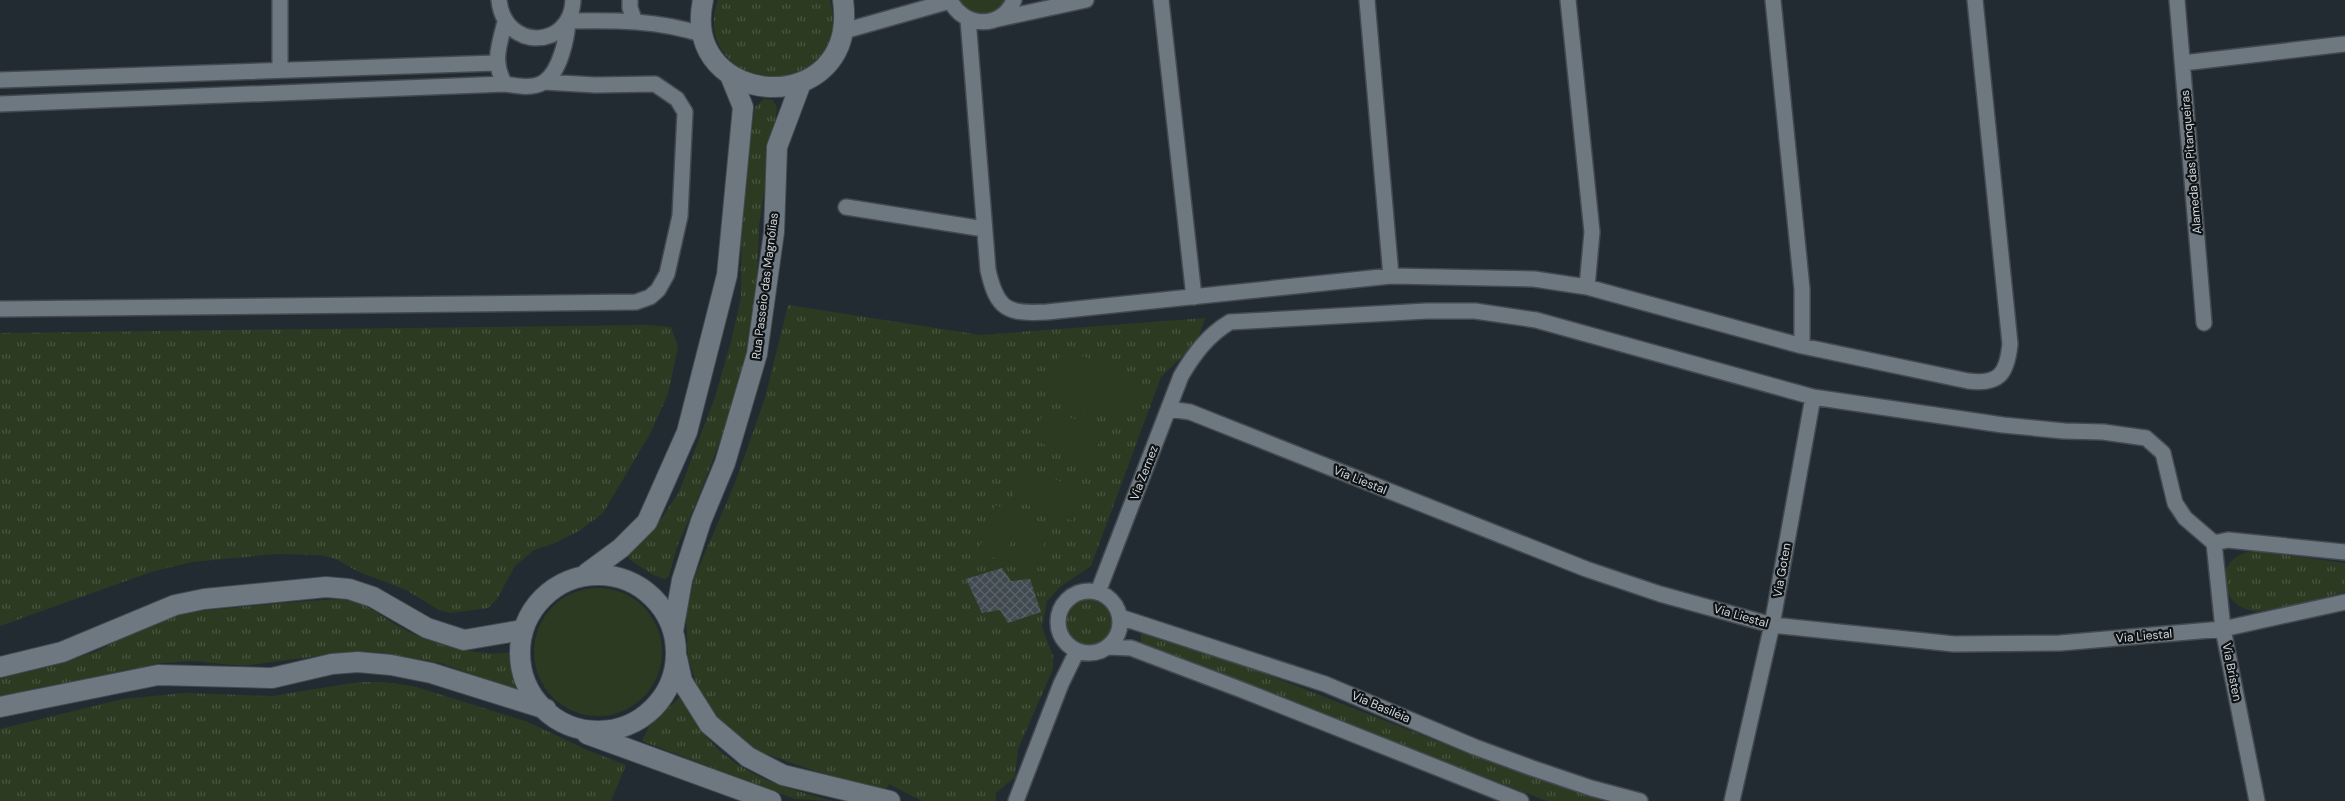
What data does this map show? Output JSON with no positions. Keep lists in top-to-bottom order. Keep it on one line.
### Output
{"streets":{"street":["Alameda das Pitanqueiras","Rua Passeio das Magnólias","Via Zernez","Via Liestal","Via Goten","Via Bristen","Via Basiléia"]},"crossings":[["Via Zernez","Via Liestal"],["Via Zernez","Via Goten"],["Via Zernez","Via Bristen"],["Via Zernez","Via Basiléia"],["Via Liestal","Via Goten"],["Via Liestal","Via Bristen"]]}
